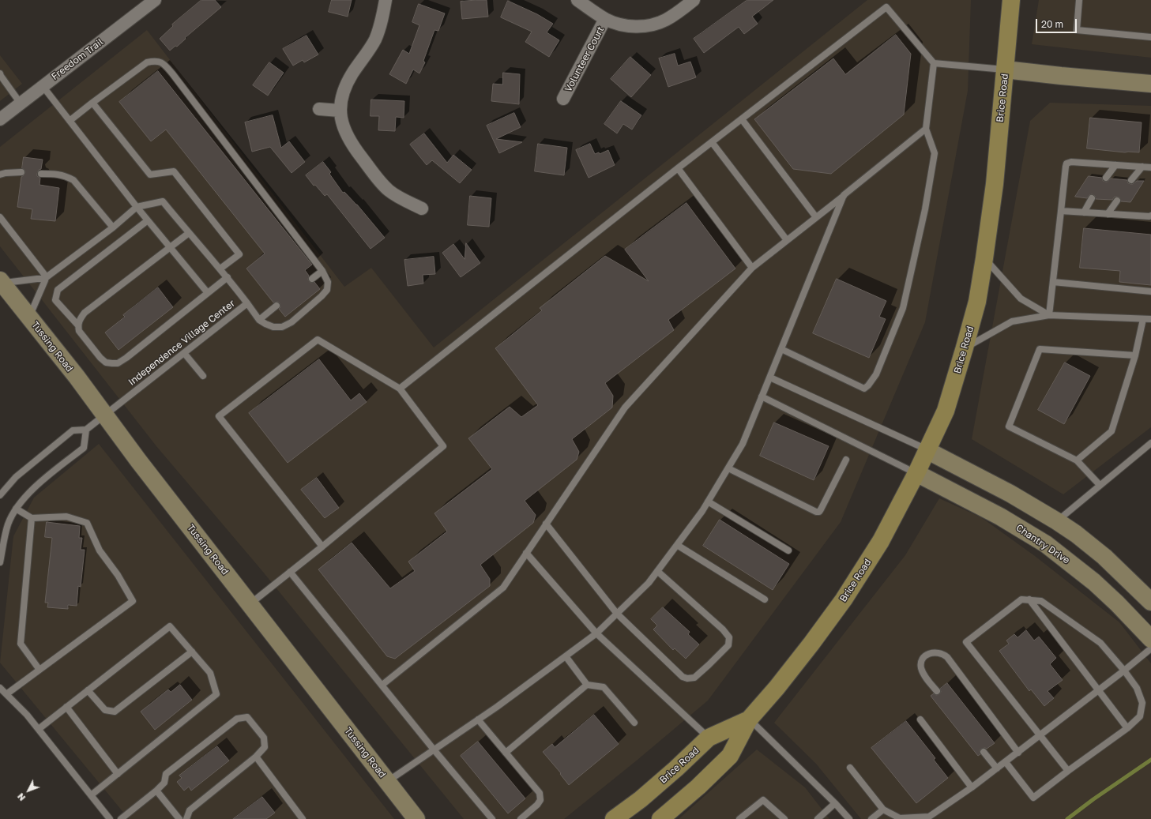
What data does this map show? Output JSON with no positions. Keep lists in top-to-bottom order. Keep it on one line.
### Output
{"streets":{"main road":["Brice Road","Tussing Road","Chantry Drive"],"street":["Freedom Trail","Volunteer Court"],"lane":["Independence Village Center"]},"crossings":[["Brice Road","Chantry Drive"],["Independence Village Center","Tussing Road"]],"scale_bar":"20 m","north":"bottom left"}
